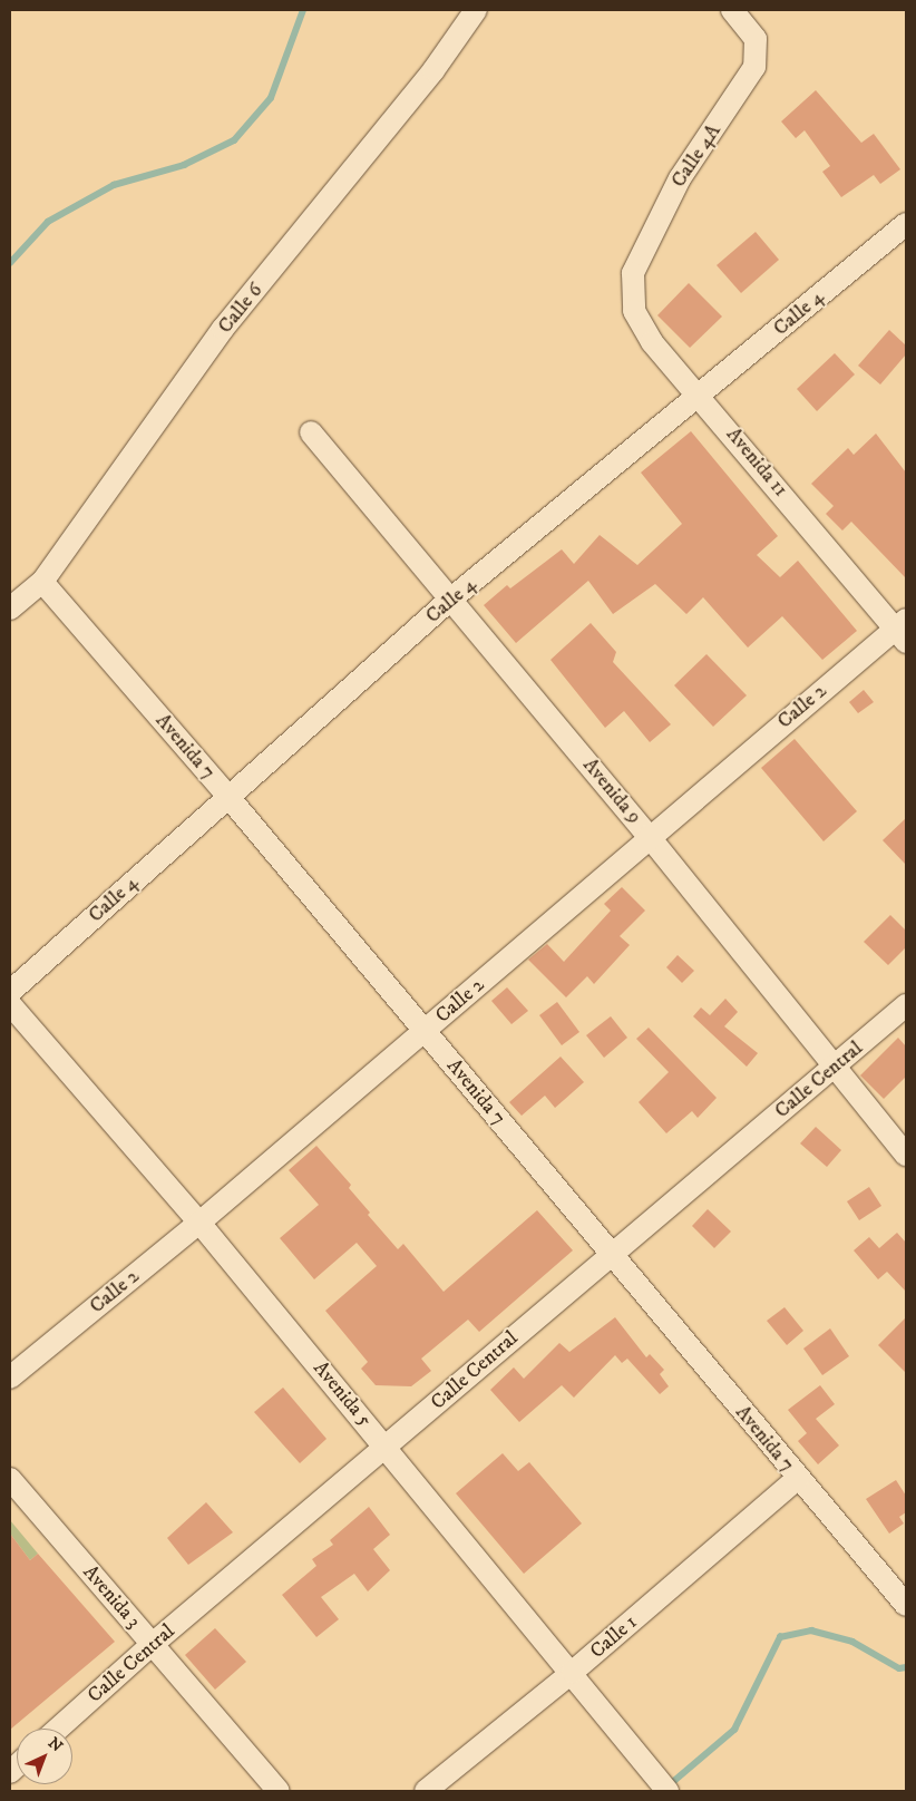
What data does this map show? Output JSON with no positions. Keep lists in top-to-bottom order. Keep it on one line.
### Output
{"streets":{"street":["Calle 4A","Calle 6","Calle 4","Avenida 11","Calle 2","Avenida 7","Avenida 9","Calle Central","Avenida 5","Avenida 3","Calle 1"]},"crossings":[["Calle 4A","Avenida 11"],["Calle 6","Avenida 7"],["Calle 4","Avenida 11"],["Calle 4","Avenida 7"],["Calle 4","Avenida 9"],["Avenida 11","Calle 2"],["Calle 2","Avenida 7"],["Calle 2","Avenida 9"],["Calle 2","Avenida 5"],["Avenida 7","Calle Central"],["Avenida 7","Calle 1"],["Avenida 9","Calle Central"],["Calle Central","Avenida 5"],["Calle Central","Avenida 3"],["Avenida 5","Calle 1"]],"north":"top right"}
